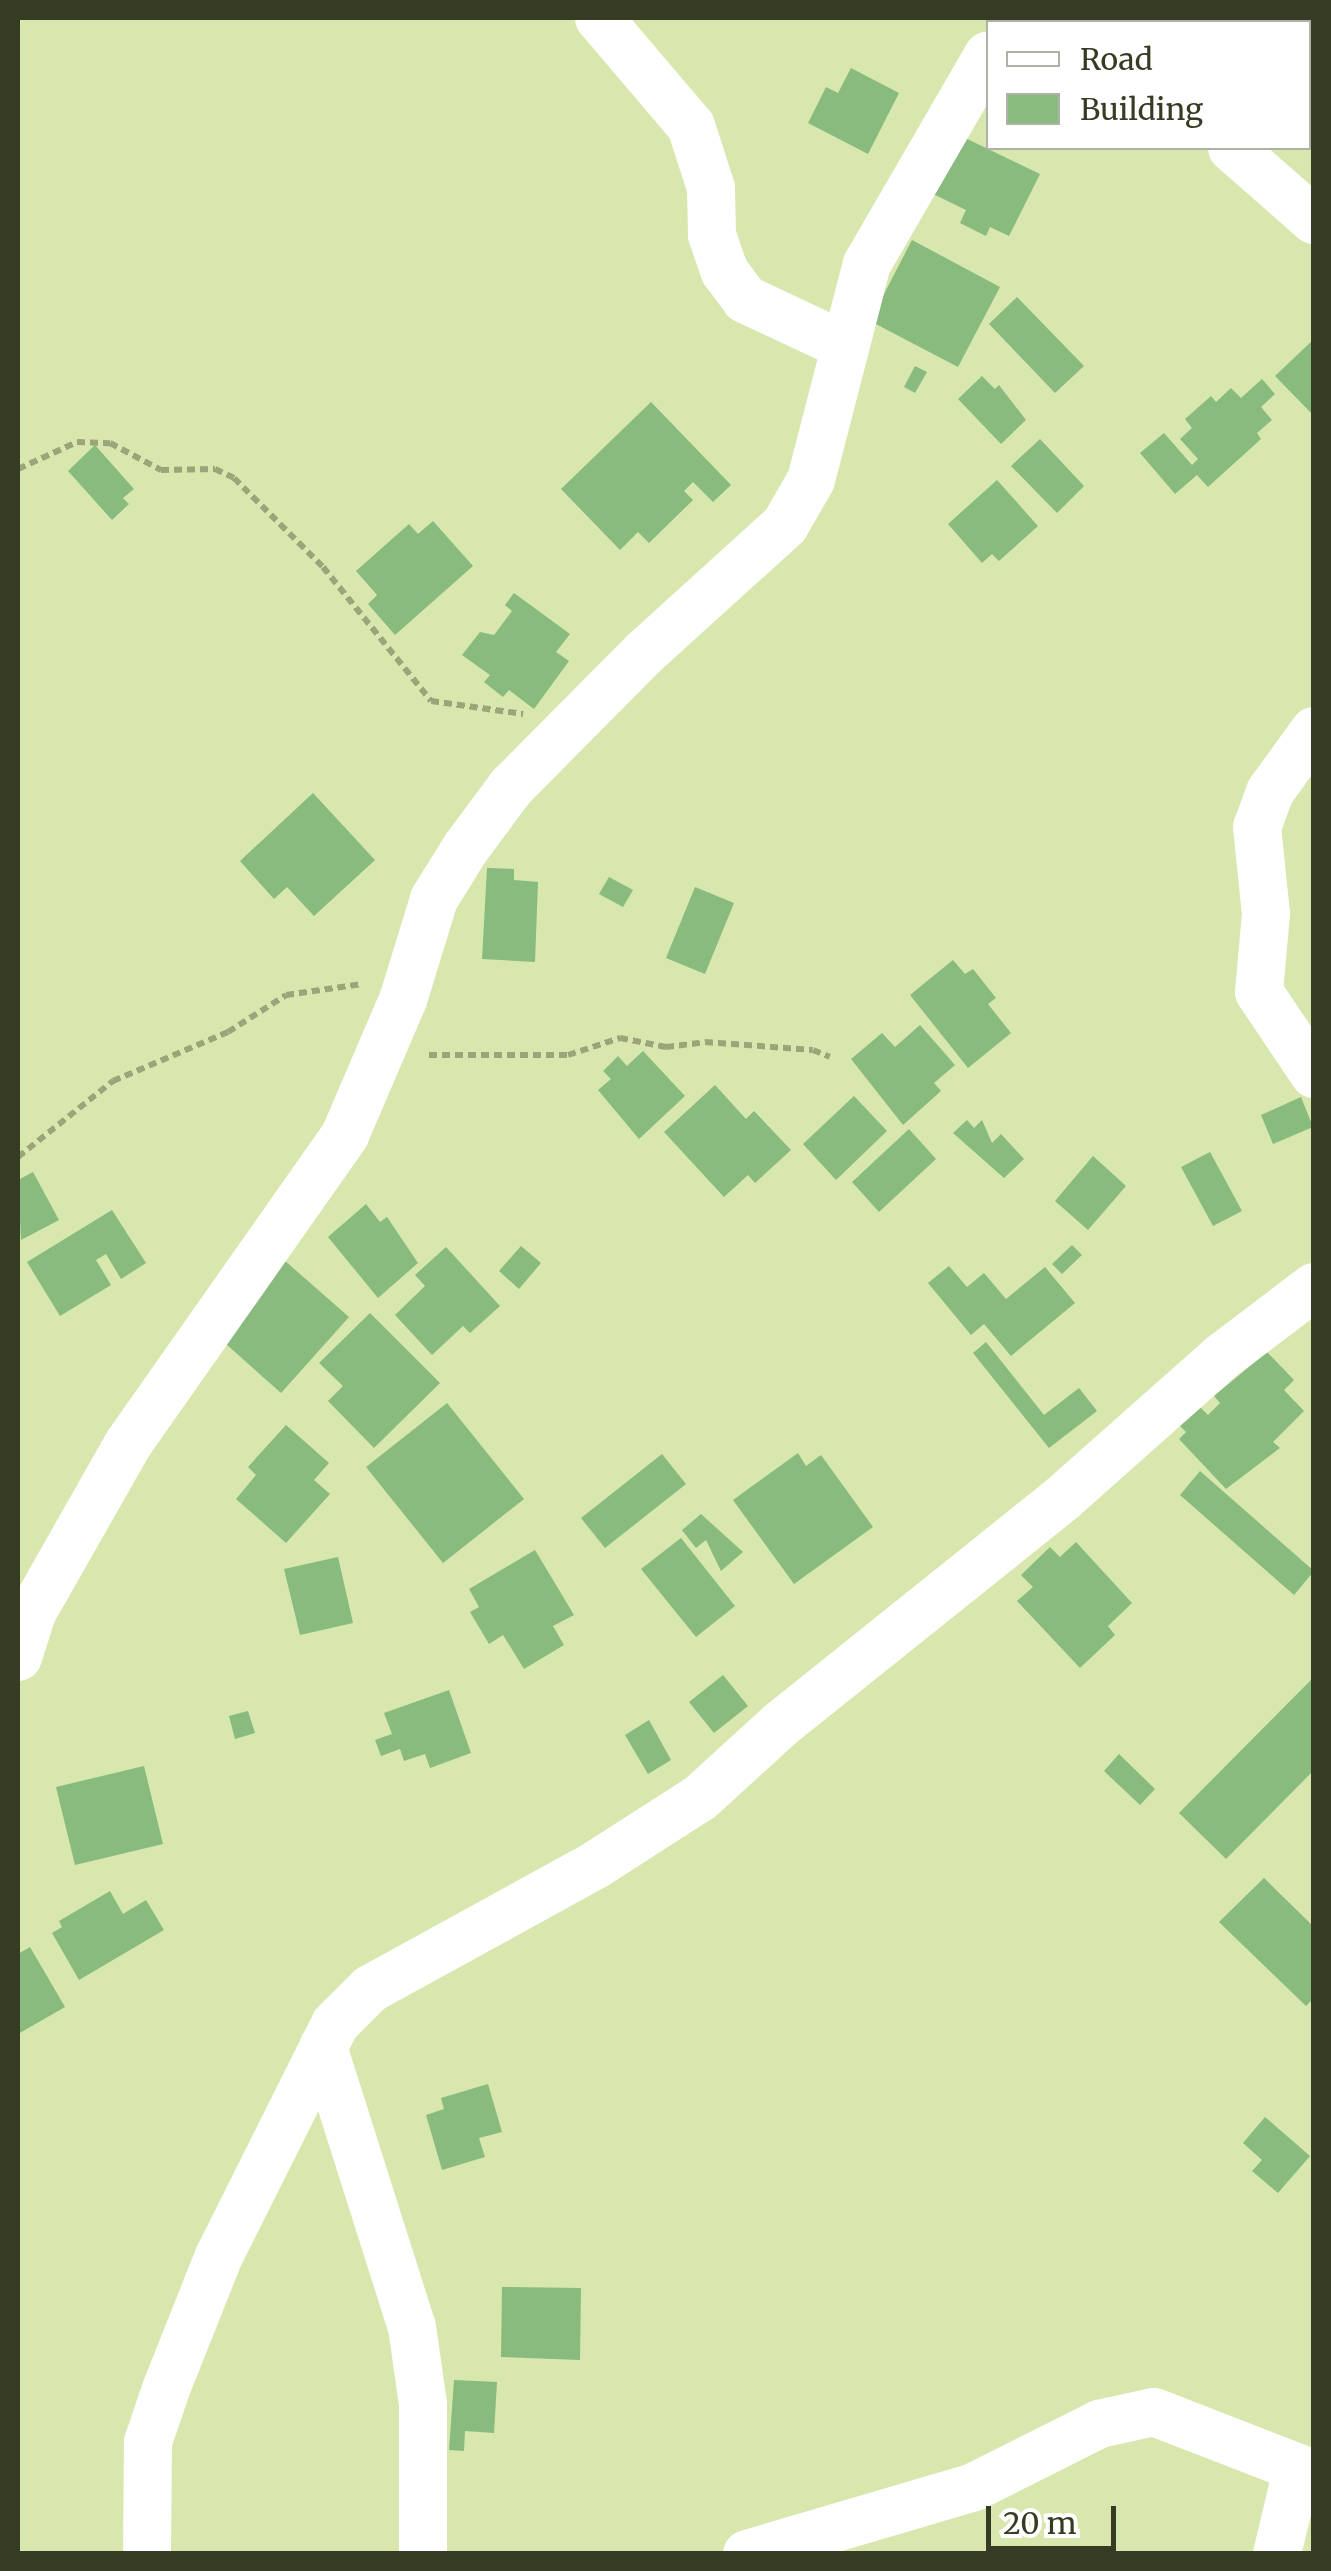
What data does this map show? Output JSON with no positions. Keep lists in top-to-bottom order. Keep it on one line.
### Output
{"legend":["Road","Building"],"scale_bar":"20 m"}
